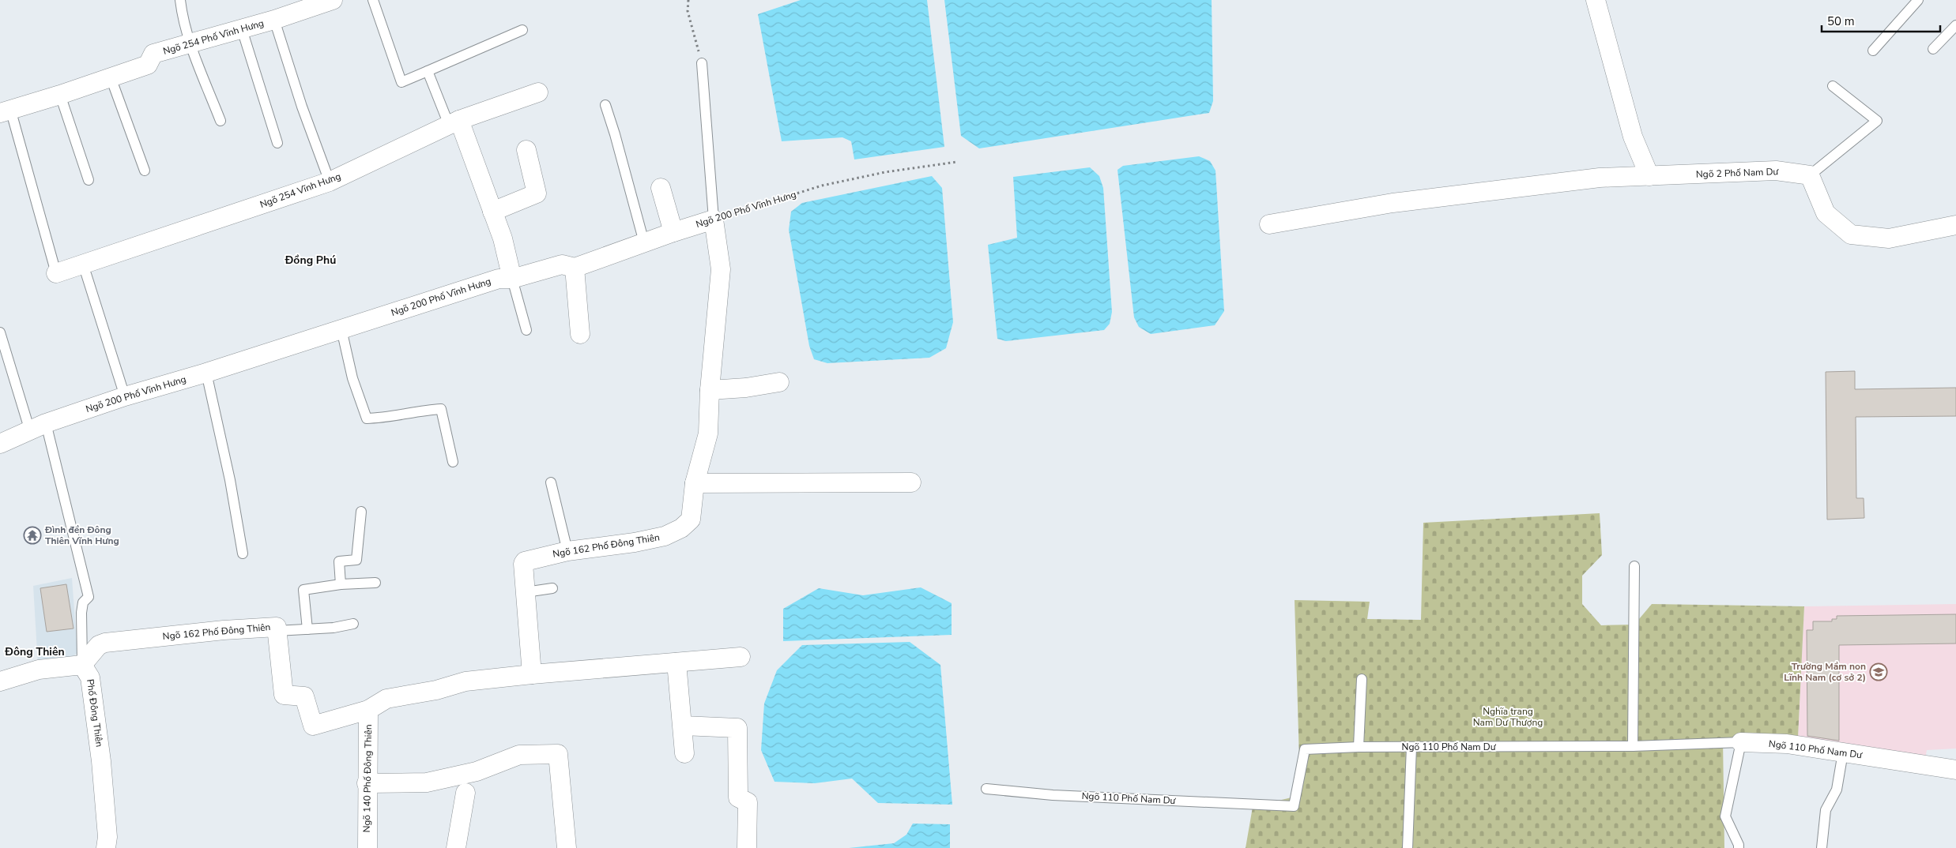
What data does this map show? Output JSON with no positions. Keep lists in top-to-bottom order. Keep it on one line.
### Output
{"streets":{"street":["Ngõ 254 Phố Vĩnh Hưng","Ngõ 2 Phố Nam Dư","Ngõ 254 Vĩnh Hưng","Ngõ 200 Phố Vĩnh Hưng","Ngõ 162 Phố Đông Thiên","Phố Đông Thiên","Ngõ 110 Phố Nam Dư","Ngõ 140 Phố Đông Thiên"]},"crossings":[["Ngõ 254 Phố Vĩnh Hưng","Ngõ 254 Vĩnh Hưng"],["Ngõ 200 Phố Vĩnh Hưng","Ngõ 162 Phố Đông Thiên"],["Ngõ 162 Phố Đông Thiên","Phố Đông Thiên"],["Ngõ 162 Phố Đông Thiên","Ngõ 140 Phố Đông Thiên"]],"districts":["Đồng Phú","Đông Thiên"],"parks":["Nghĩa trang Nam Dư Thượng"],"places":{"temple":["Đình đền Đông Thiên Vĩnh Hưng"],"school or university":["Trường Mầm non Lĩnh Nam (cơ sở 2)"]},"scale_bar":"50 m"}
